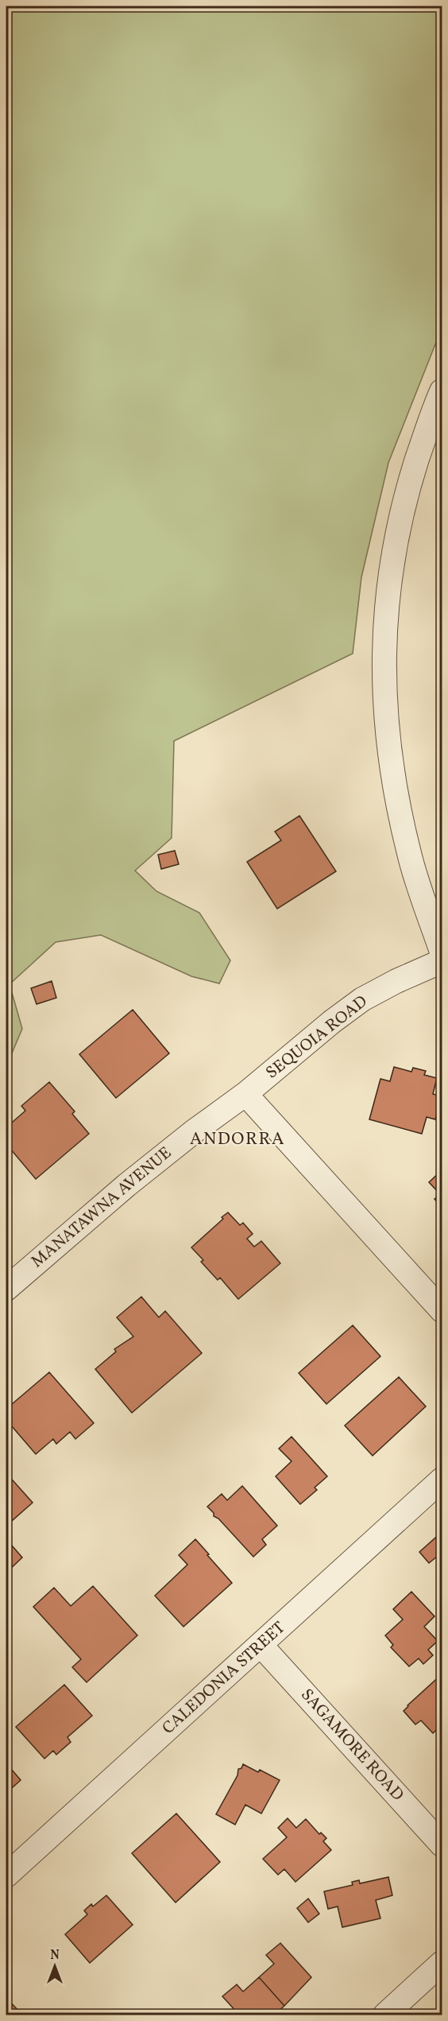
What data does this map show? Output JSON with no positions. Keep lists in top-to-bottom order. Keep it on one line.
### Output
{"streets":{"street":["SEQUOIA ROAD","MANATAWNA AVENUE","CALEDONIA STREET","SAGAMORE ROAD"]},"crossings":[["SEQUOIA ROAD","MANATAWNA AVENUE"],["CALEDONIA STREET","SAGAMORE ROAD"]],"districts":["ANDORRA"],"north":"top"}
